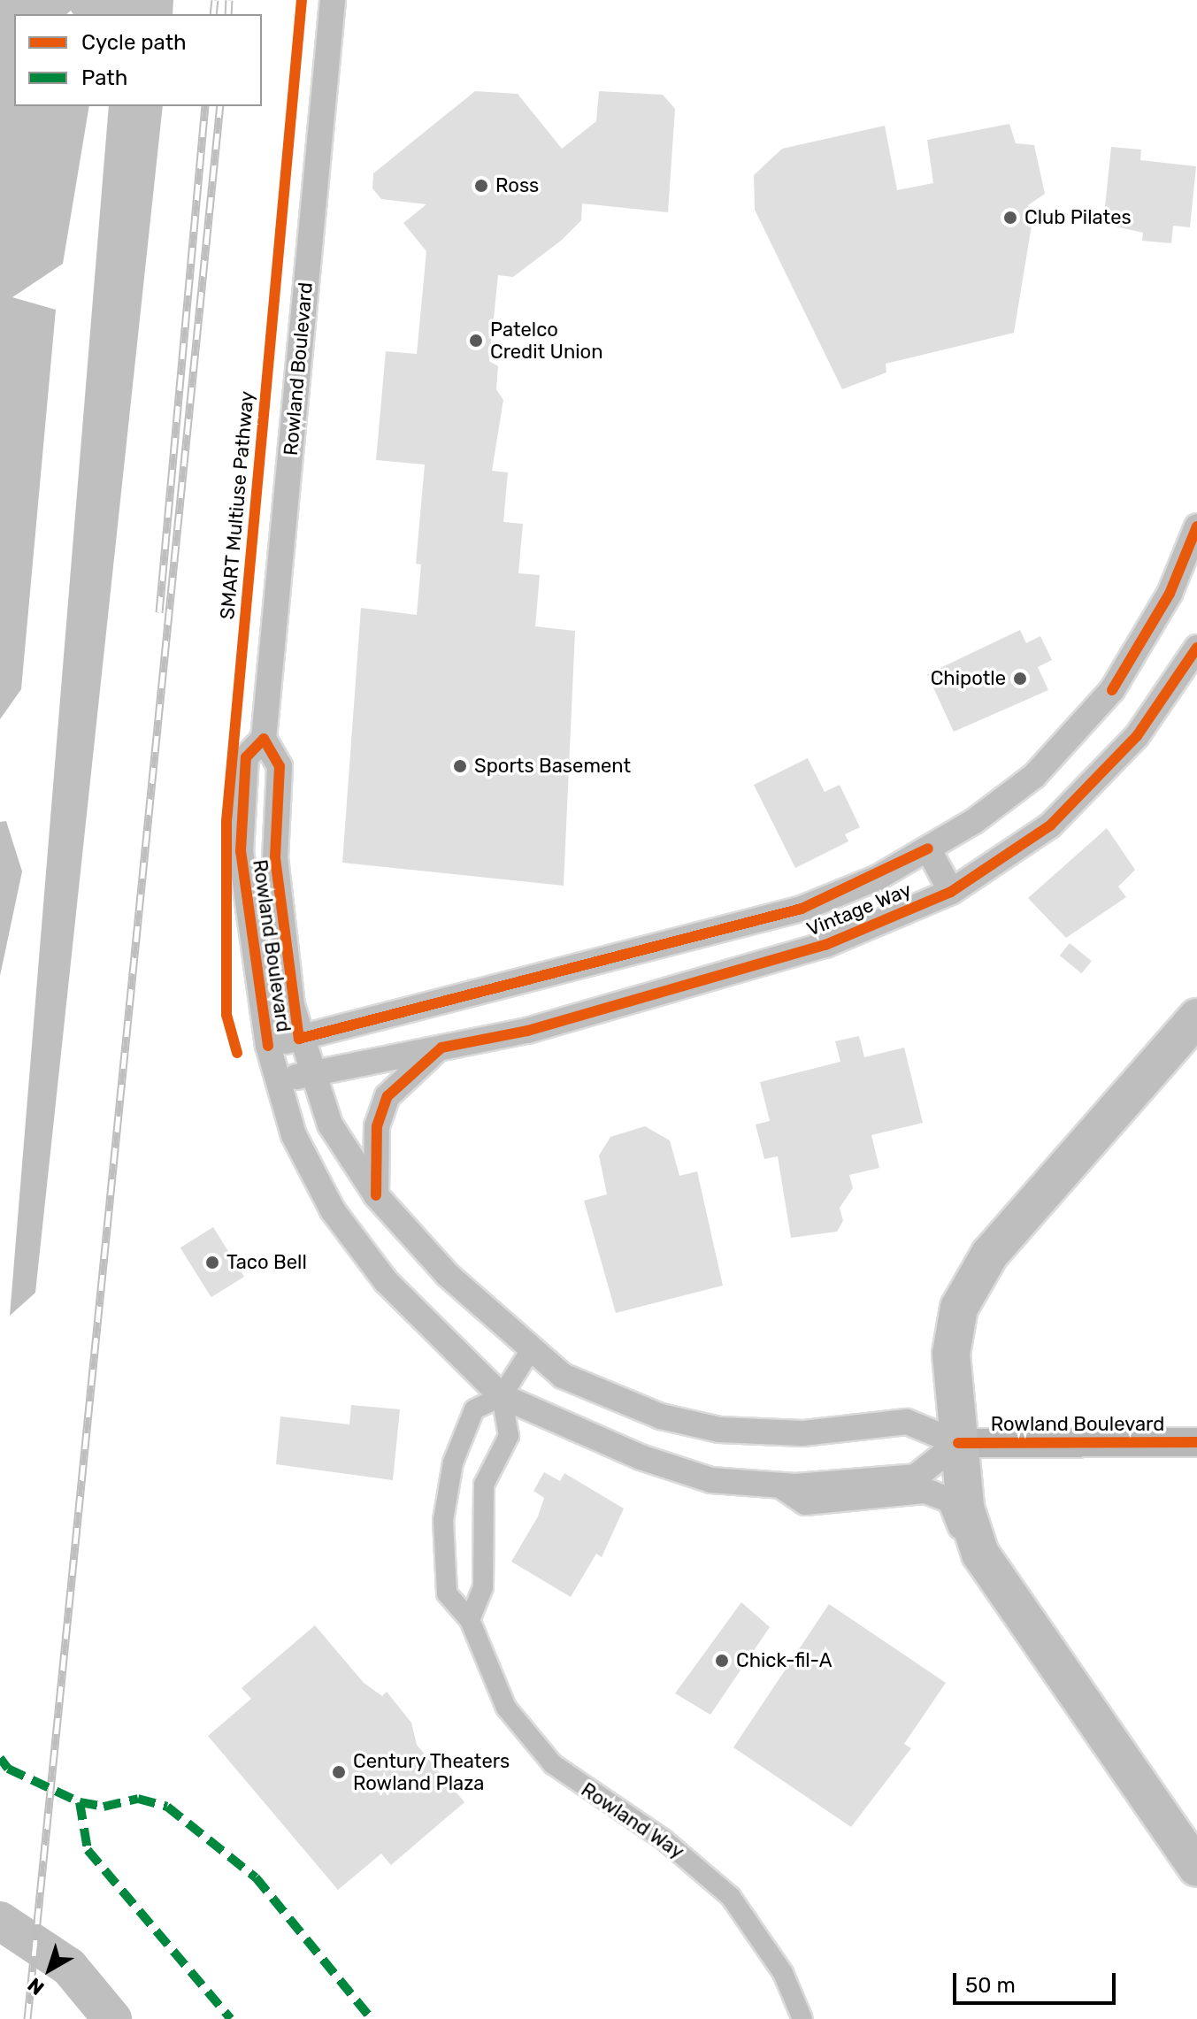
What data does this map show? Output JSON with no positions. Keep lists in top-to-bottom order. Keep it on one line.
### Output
{"streets":{"main road":["Rowland Boulevard"],"street":["Vintage Way","Rowland Way"],"cycle path":["SMART Multiuse Pathway"]},"crossings":[["Rowland Boulevard","Vintage Way"],["Rowland Boulevard","Rowland Way"]],"places":["Ross","Club Pilates","Patelco Credit Union","Chipotle","Sports Basement","Taco Bell","Chick-fil-A","Century Theaters Rowland Plaza"],"legend":["Cycle path","Path"],"scale_bar":"50 m","north":"bottom left"}
